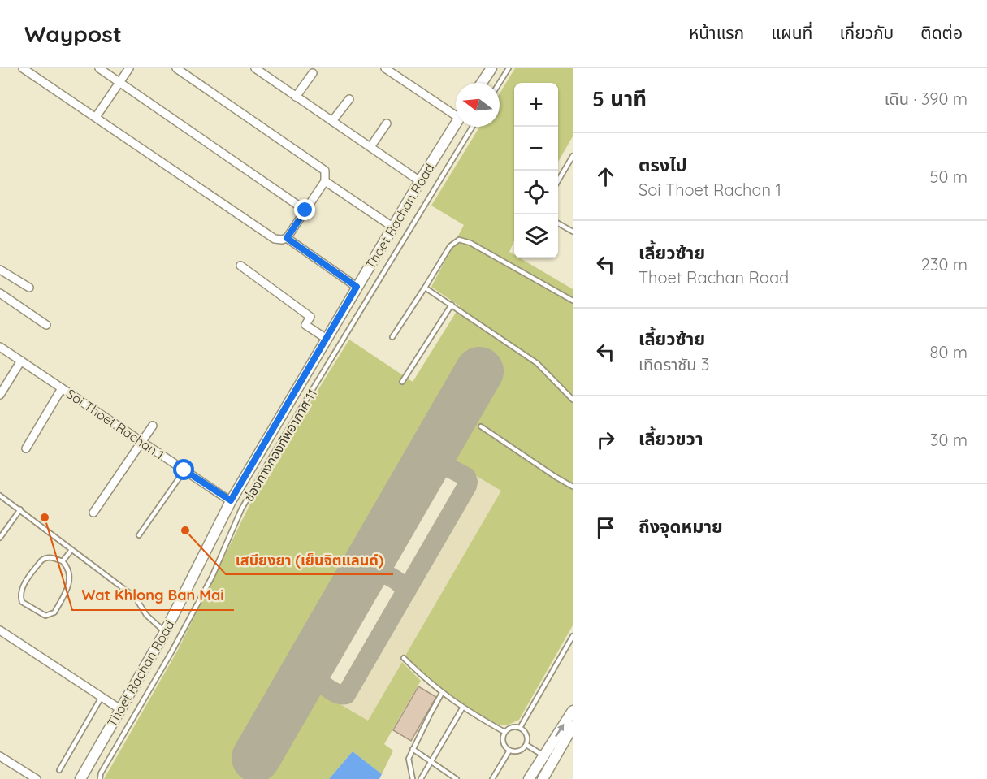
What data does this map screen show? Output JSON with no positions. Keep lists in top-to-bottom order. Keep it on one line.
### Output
{"streets":{"street":["Thoet Rachan Road","Soi Thoet Rachan 1"],"lane":["ช่องทางกองทัพอากาศ 11"]},"crossings":[["Thoet Rachan Road","Soi Thoet Rachan 1"]],"places":["Wat Khlong Ban Mai","เสบียงยา (เย็นจิตแลนด์)"],"north":"left","page":{"header":"Waypost","nav":["หน้าแรก","แผนที่","เกี่ยวกับ","ติดต่อ"],"heading":["5 นาที","เดิน · 390 m"],"map_buttons":["+","−"],"list":[["ตรงไป","Soi Thoet Rachan 1","50 m"],["เลี้ยวซ้าย","Thoet Rachan Road","230 m"],["เลี้ยวซ้าย","เทิดราชัน 3","80 m"],["เลี้ยวขวา","30 m"],"ถึงจุดหมาย"]}}
